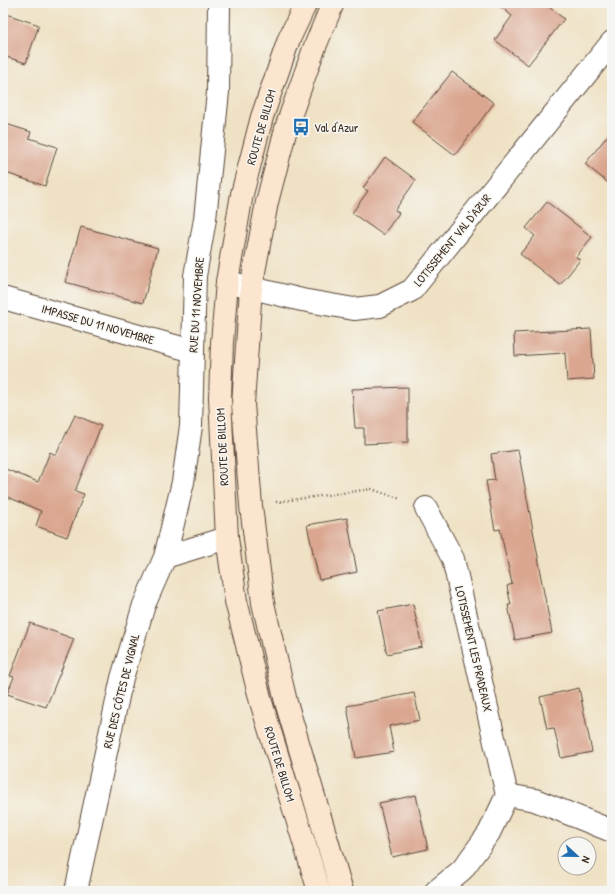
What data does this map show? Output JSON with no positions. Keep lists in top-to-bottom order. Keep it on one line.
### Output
{"streets":{"main road":["ROUTE DE BILLOM"],"street":["LOTISSEMENT VAL D'AZUR","RUE DU 11 NOVEMBRE","IMPASSE DU 11 NOVEMBRE","LOTISSEMENT LES PRADEAUX","RUE DES CÔTES DE VIGNAL"]},"crossings":[["ROUTE DE BILLOM","LOTISSEMENT VAL D'AZUR"],["RUE DU 11 NOVEMBRE","IMPASSE DU 11 NOVEMBRE"],["RUE DU 11 NOVEMBRE","RUE DES CÔTES DE VIGNAL"]],"places":{"bus stop":["Val d'Azur"]},"north":"right"}
